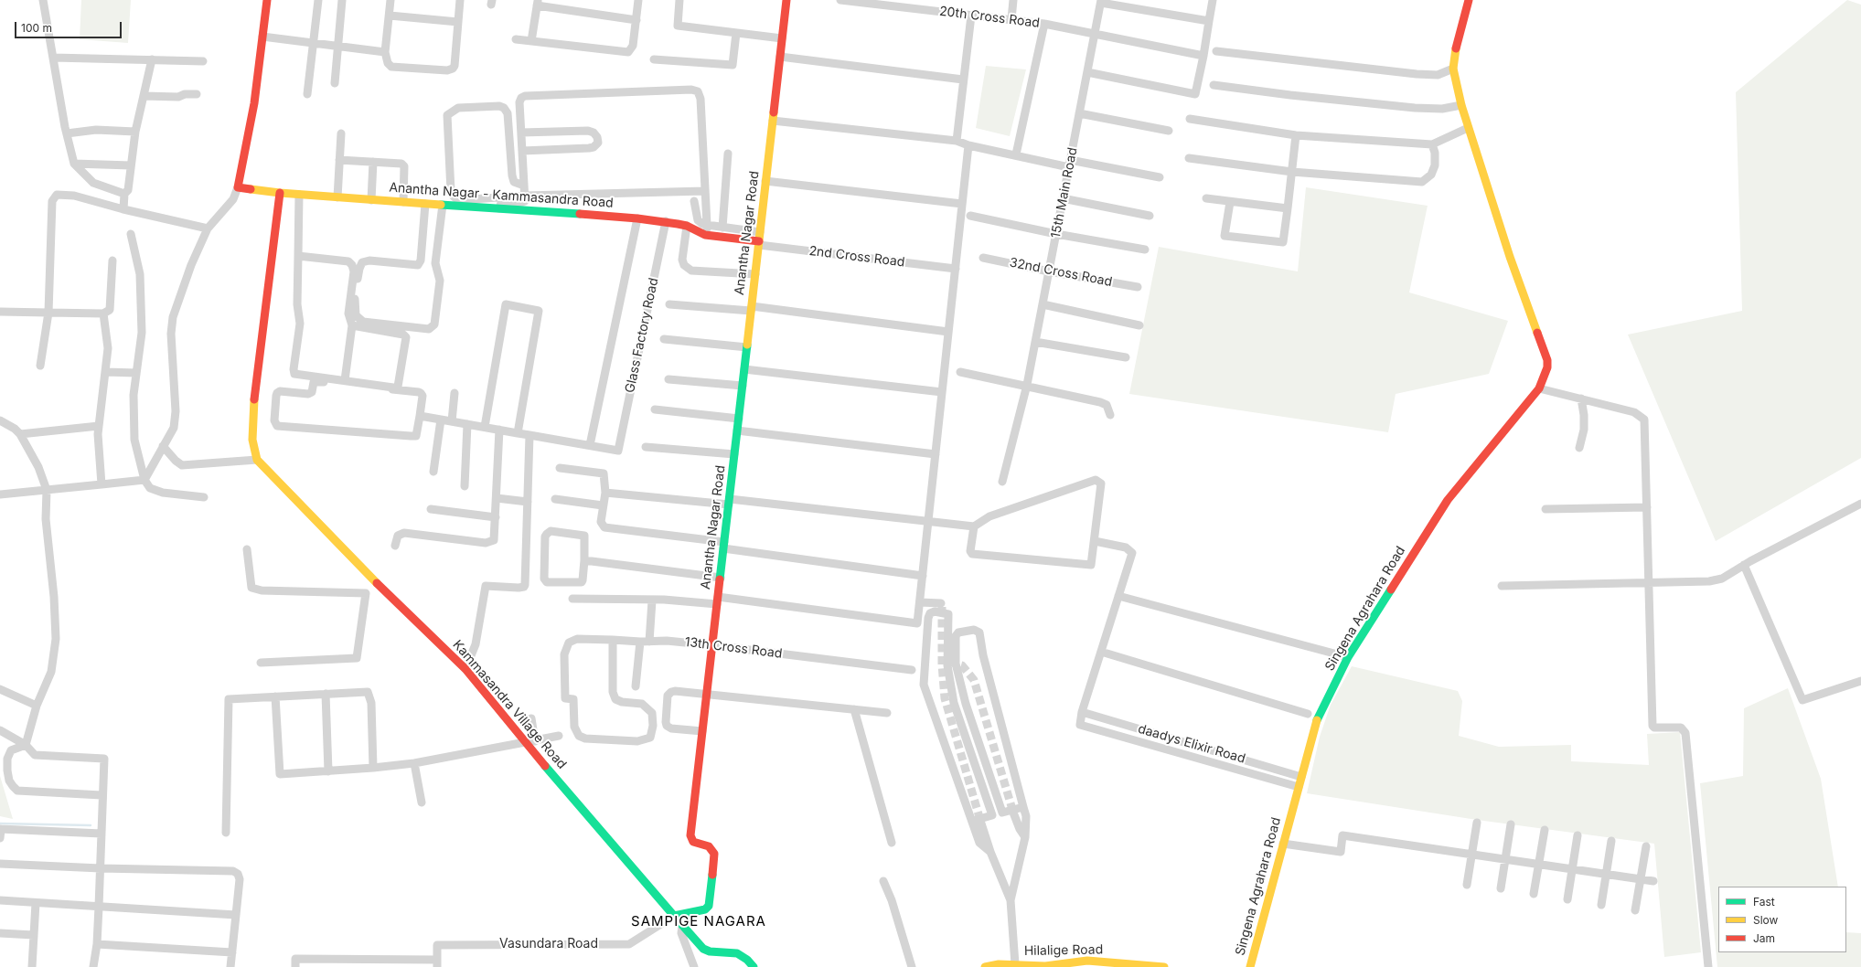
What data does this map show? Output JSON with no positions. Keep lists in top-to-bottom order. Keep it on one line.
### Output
{"streets":{"street":["20th Cross Road","15th Main Road","Anantha Nagar - Kammasandra Road","Anantha Nagar Road","2nd Cross Road","32nd Cross Road","Glass Factory Road","Singena Agrahara Road","13th Cross Road","Kammasandra Village Road","daadys Elixir Road","Vasundara Road","Hilalige Road"]},"crossings":[["20th Cross Road","15th Main Road"],["15th Main Road","32nd Cross Road"],["Anantha Nagar - Kammasandra Road","Anantha Nagar Road"],["Anantha Nagar - Kammasandra Road","2nd Cross Road"],["Anantha Nagar - Kammasandra Road","Glass Factory Road"],["Anantha Nagar Road","2nd Cross Road"],["Anantha Nagar Road","13th Cross Road"],["Anantha Nagar Road","Kammasandra Village Road"],["Anantha Nagar Road","Vasundara Road"],["Singena Agrahara Road","daadys Elixir Road"],["Kammasandra Village Road","Vasundara Road"]],"districts":["SAMPIGE NAGARA"],"legend":["Fast","Slow","Jam"],"scale_bar":"100 m"}
